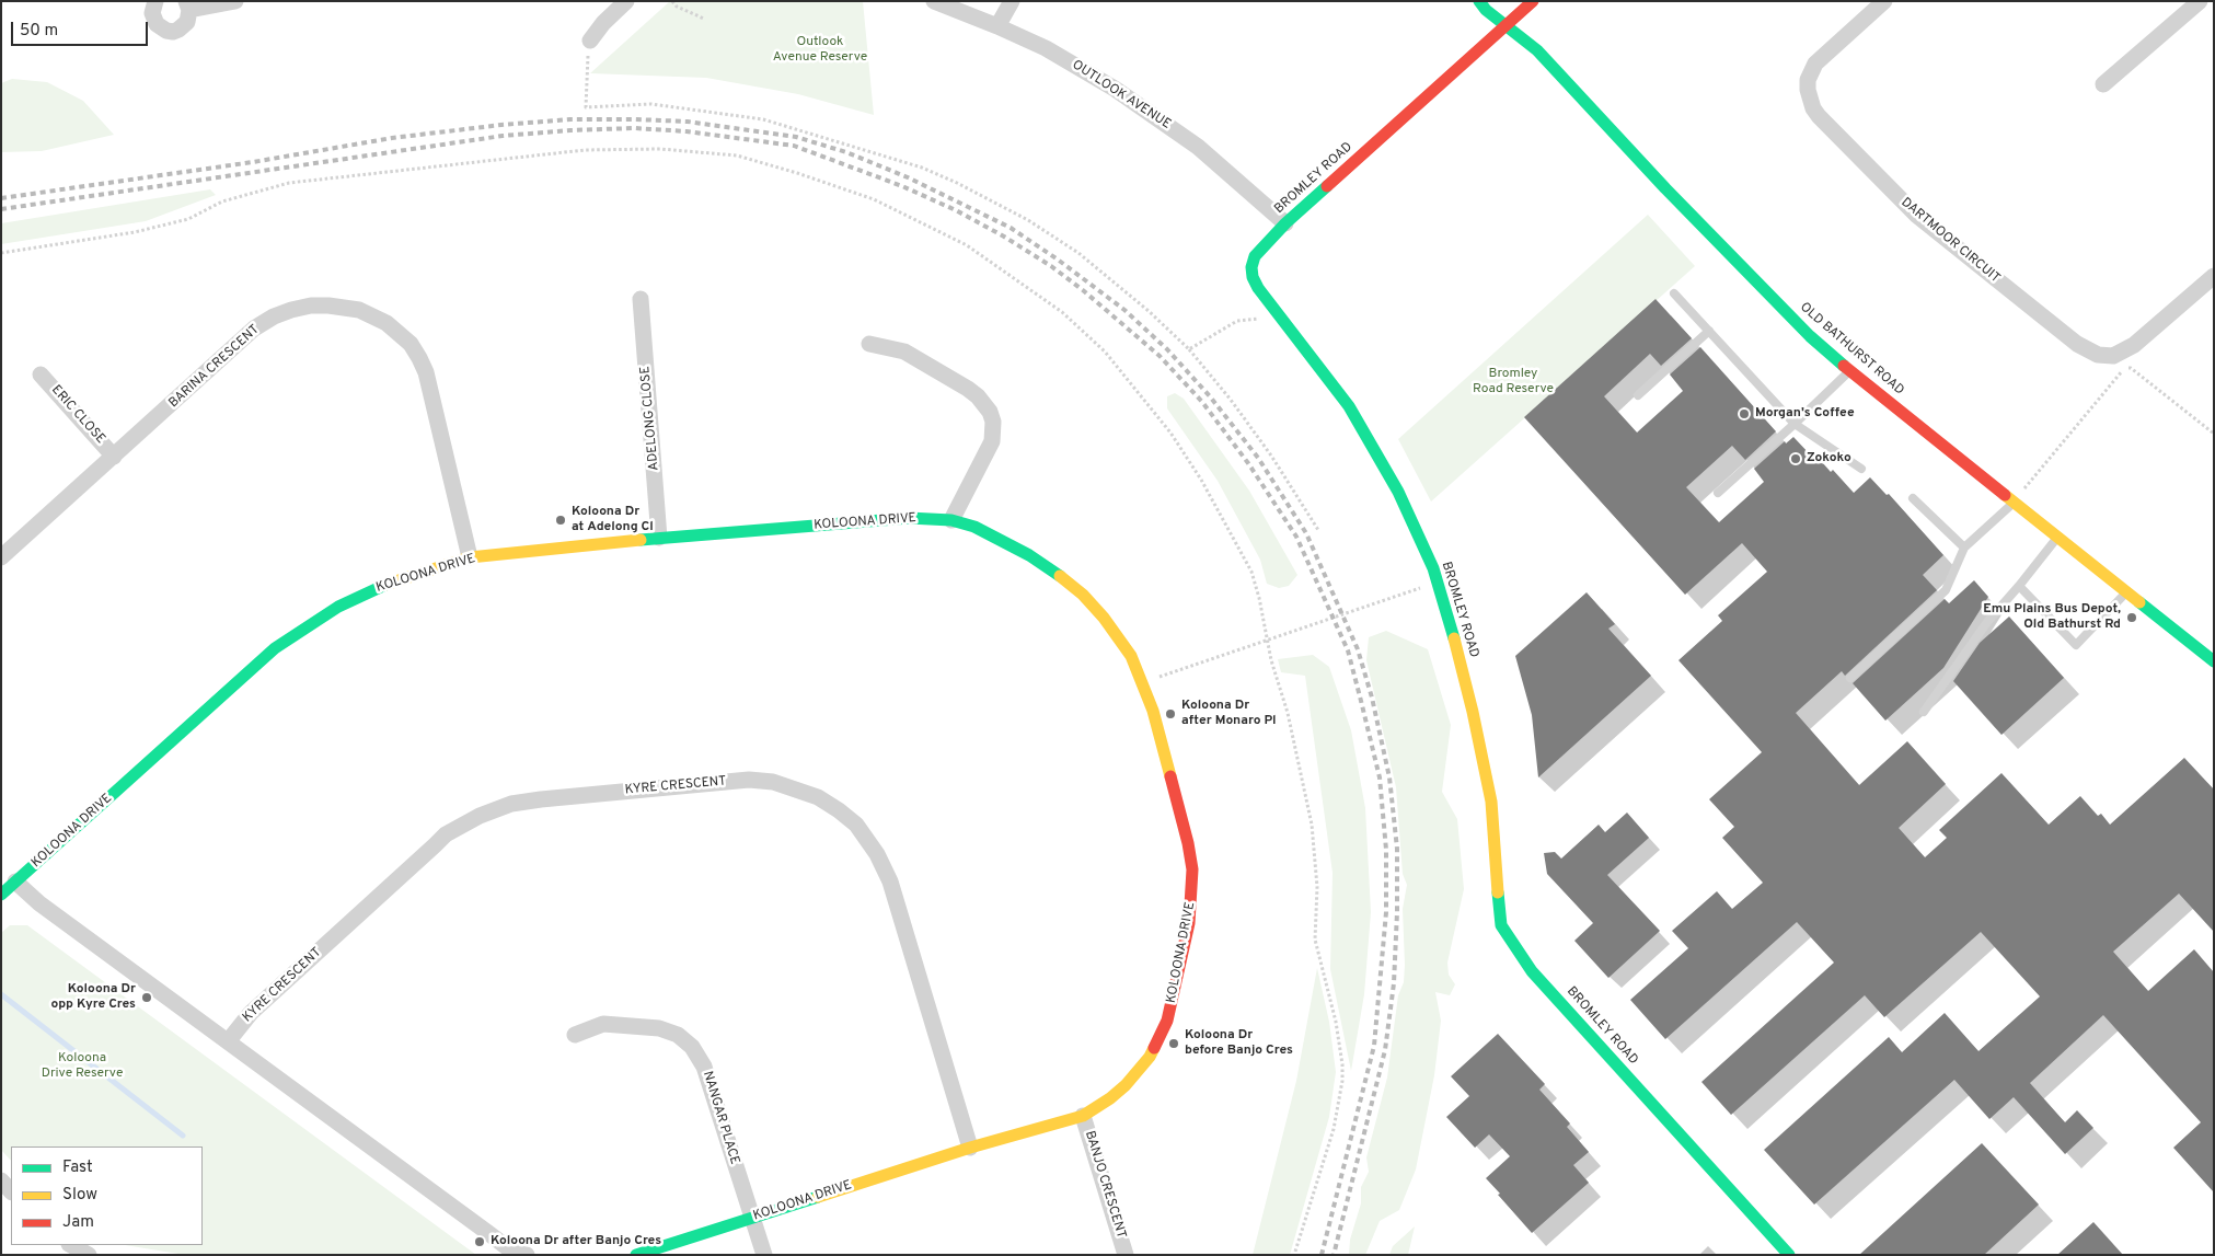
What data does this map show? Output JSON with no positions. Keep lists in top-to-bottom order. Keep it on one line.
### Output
{"streets":{"street":["OUTLOOK AVENUE","BROMLEY ROAD","DARTMOOR CIRCUIT","OLD BATHURST ROAD","BARINA CRESCENT","ERIC CLOSE","ADELONG CLOSE","KOLOONA DRIVE","KYRE CRESCENT","NANGAR PLACE","BANJO CRESCENT"]},"crossings":[["OUTLOOK AVENUE","BROMLEY ROAD"],["BROMLEY ROAD","OLD BATHURST ROAD"],["BARINA CRESCENT","ERIC CLOSE"],["BARINA CRESCENT","KOLOONA DRIVE"],["ADELONG CLOSE","KOLOONA DRIVE"],["KOLOONA DRIVE","KYRE CRESCENT"],["KOLOONA DRIVE","NANGAR PLACE"],["KOLOONA DRIVE","BANJO CRESCENT"]],"parks":["Outlook Avenue Reserve","Bromley Road Reserve","Koloona Drive Reserve"],"places":["Morgan's Coffee","Zokoko","Koloona Dr at Adelong Cl","Emu Plains Bus Depot, Old Bathurst Rd","Koloona Dr after Monaro Pl","Koloona Dr opp Kyre Cres","Koloona Dr before Banjo Cres","Koloona Dr after Banjo Cres"],"legend":["Fast","Slow","Jam"],"scale_bar":"50 m"}
